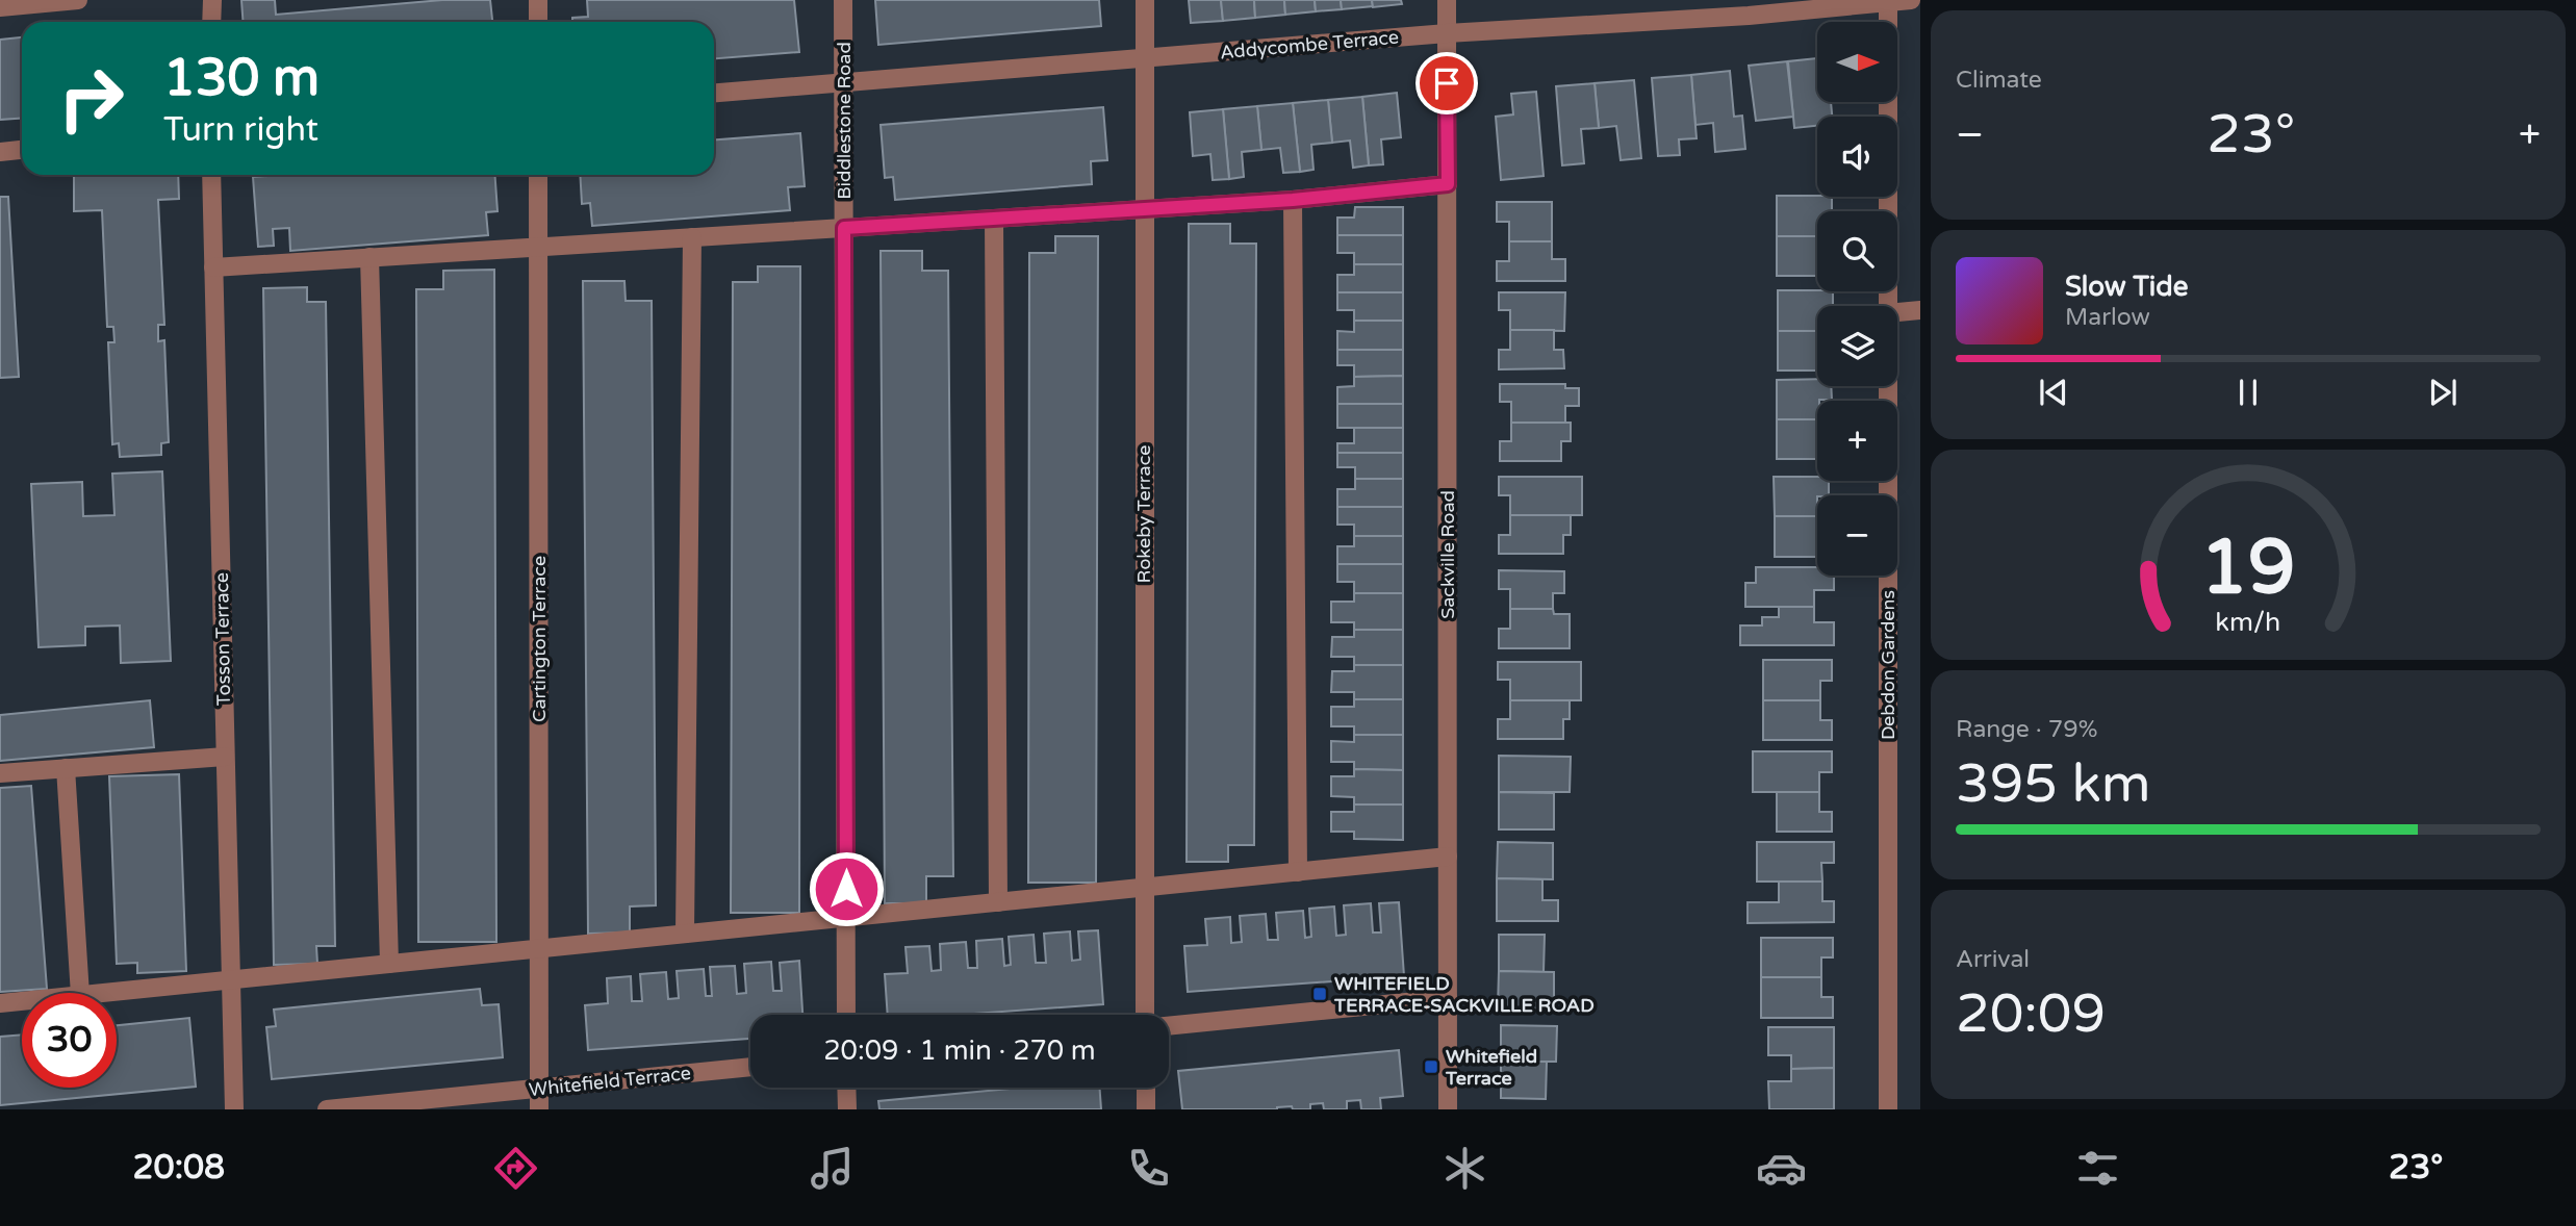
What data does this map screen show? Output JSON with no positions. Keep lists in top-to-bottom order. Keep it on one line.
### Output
{"streets":{"street":["Addycombe Terrace","Biddlestone Road","Rokeby Terrace","Sackville Road","Tosson Terrace","Cartington Terrace","Debdon Gardens","Whitefield Terrace"]},"crossings":[["Addycombe Terrace","Biddlestone Road"],["Addycombe Terrace","Rokeby Terrace"],["Addycombe Terrace","Sackville Road"],["Addycombe Terrace","Debdon Gardens"],["Cartington Terrace","Whitefield Terrace"]],"places":{"transit":["WHITEFIELD TERRACE-SACKVILLE ROAD","Whitefield Terrace"]},"north":"right","page":{"tile":["Climate",["Range · 79%","395 km"],["Arrival","20:09"]],"map_buttons":["+","−"],"turn":["130 m","Turn right"],"heat":["−","23°","+"],"song":["Slow Tide","Marlow"],"limit":"30","trip":"20:09 · 1 min · 270 m","tabs":["20:08","23°"],"gauge":["19","km/h"]}}
